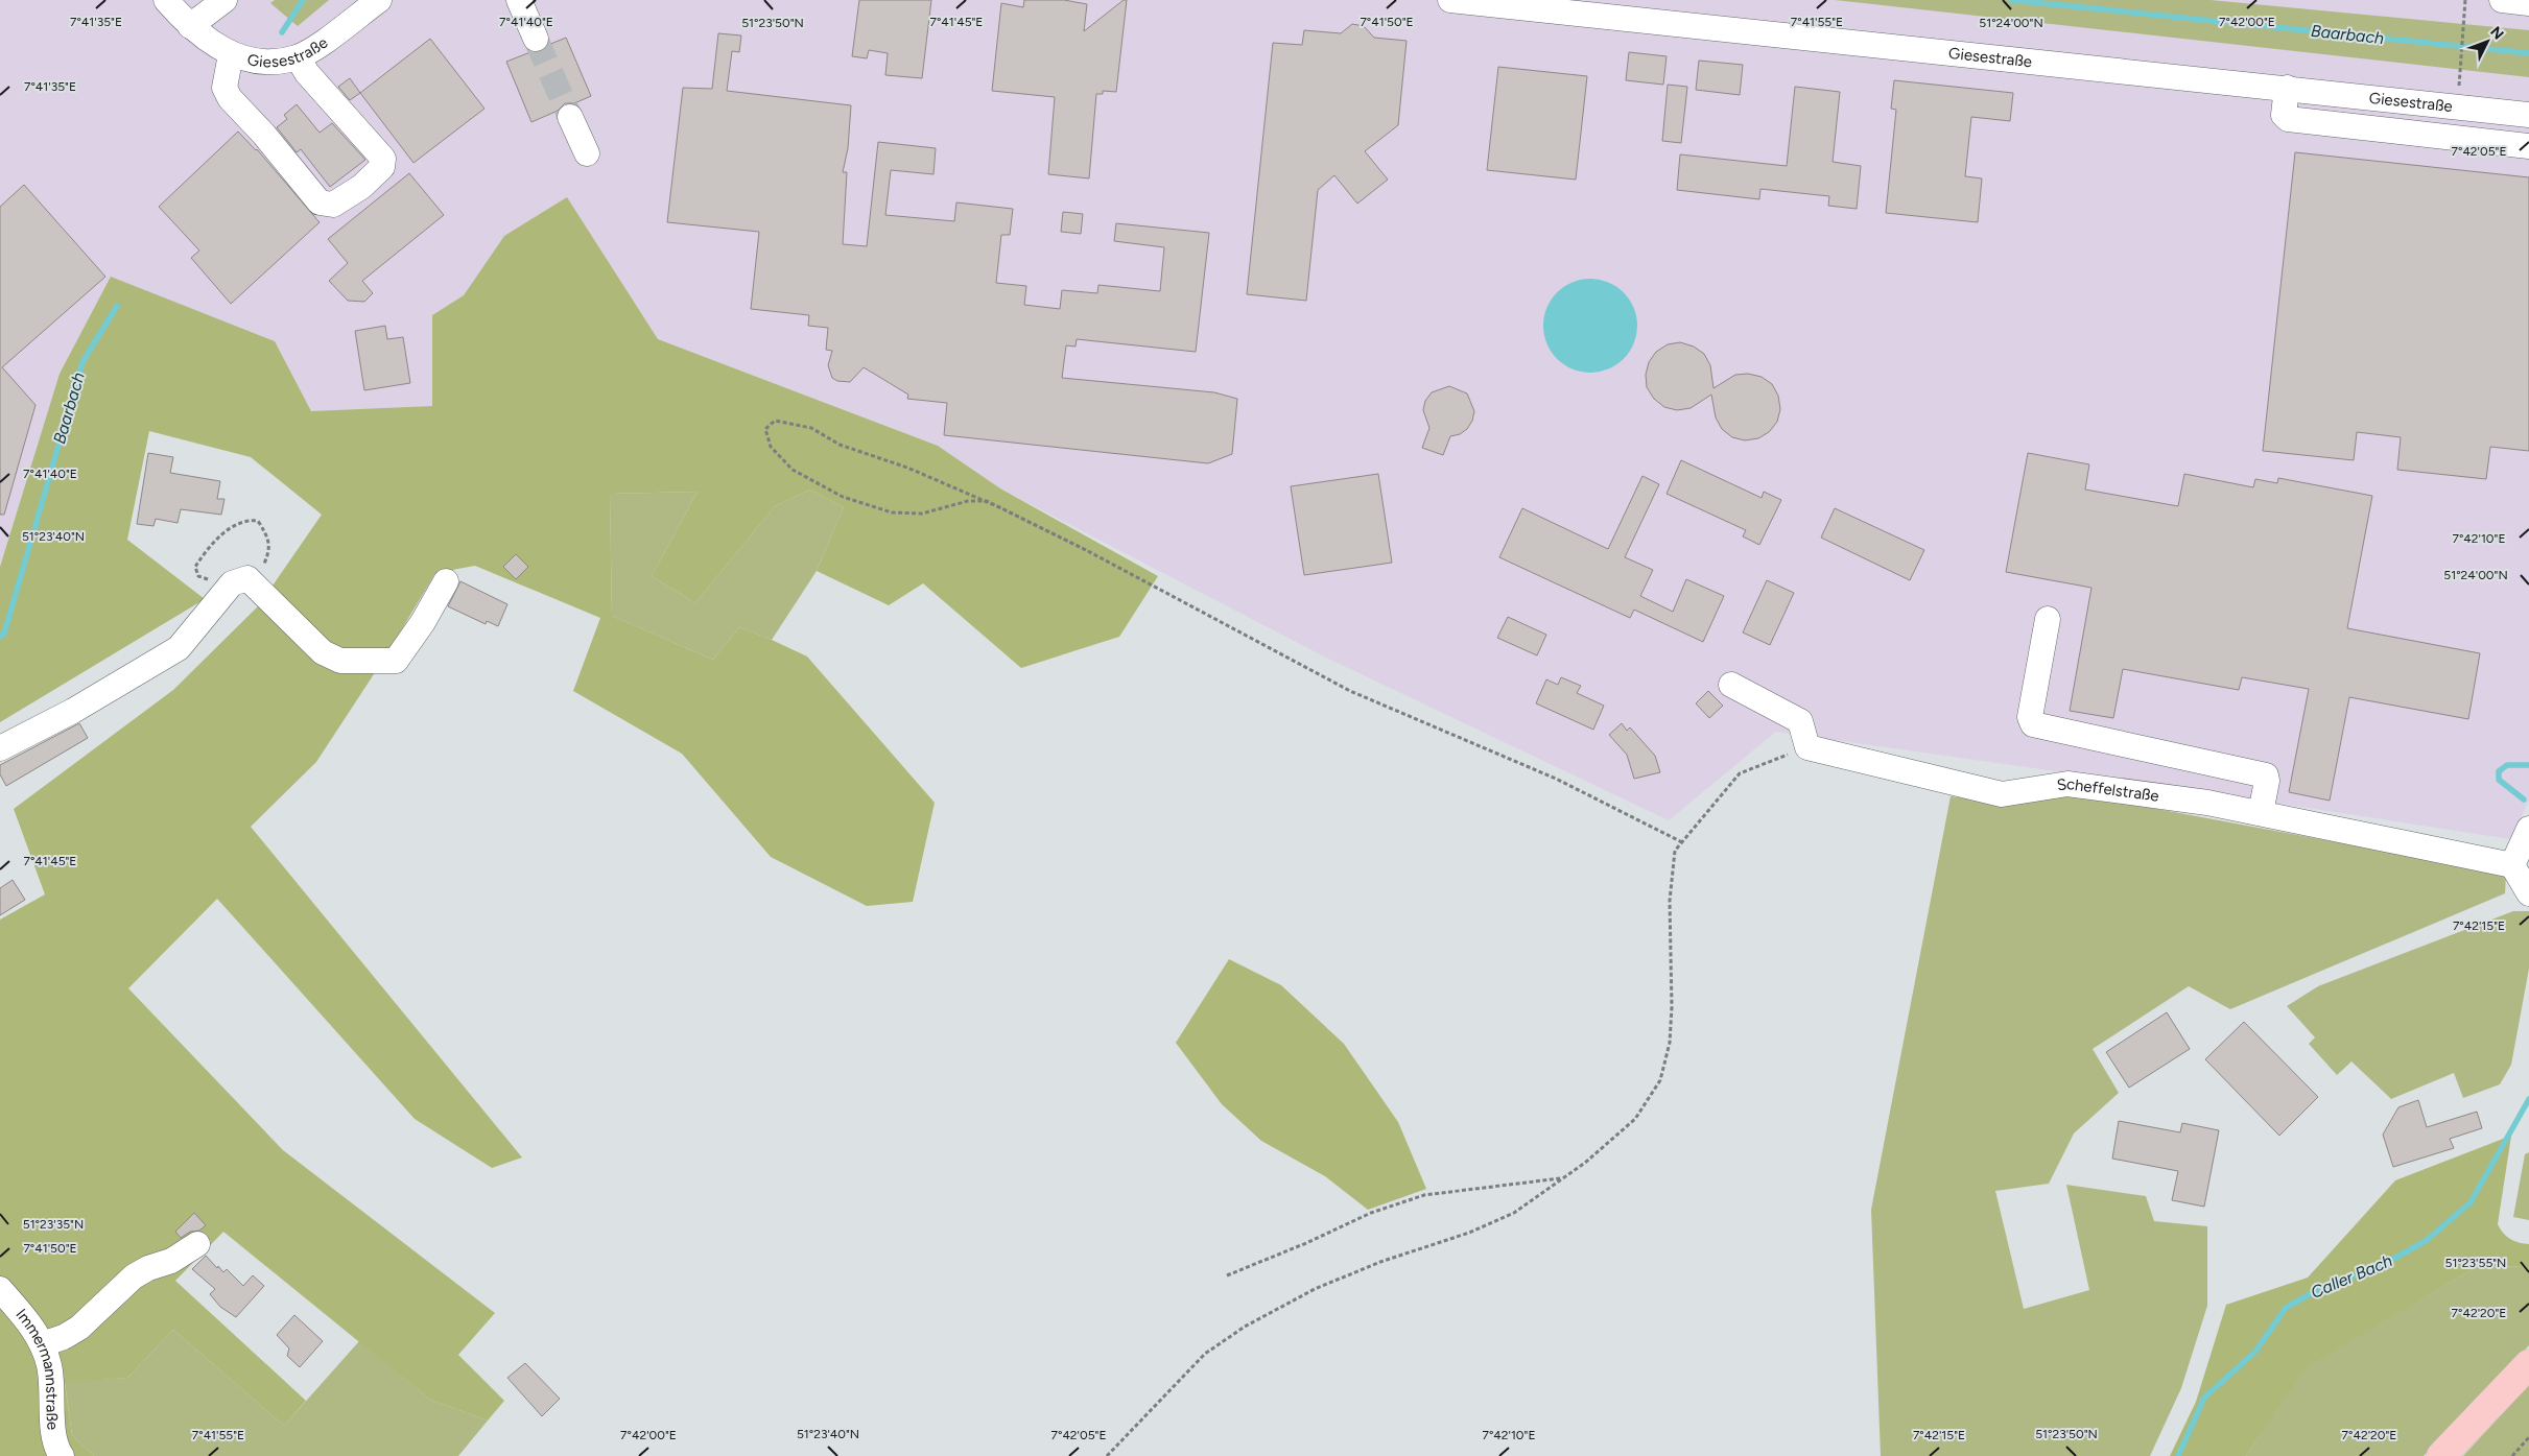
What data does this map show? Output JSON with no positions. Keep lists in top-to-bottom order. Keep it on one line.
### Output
{"streets":{"street":["Giesestraße","Scheffelstraße","Immermannstraße"]},"water":["Baarbach","Caller Bach"],"north":"top right","coordinates":["7°41'40\"E","7°41'35\"E","7°41'45\"E","7°41'50\"E","7°41'55\"E","7°42'00\"E","51°23'50\"N","51°24'00\"N","7°42'05\"E","51°23'40\"N","7°42'10\"E","7°42'15\"E","51°23'35\"N","51°23'55\"N","7°42'20\"E"]}
